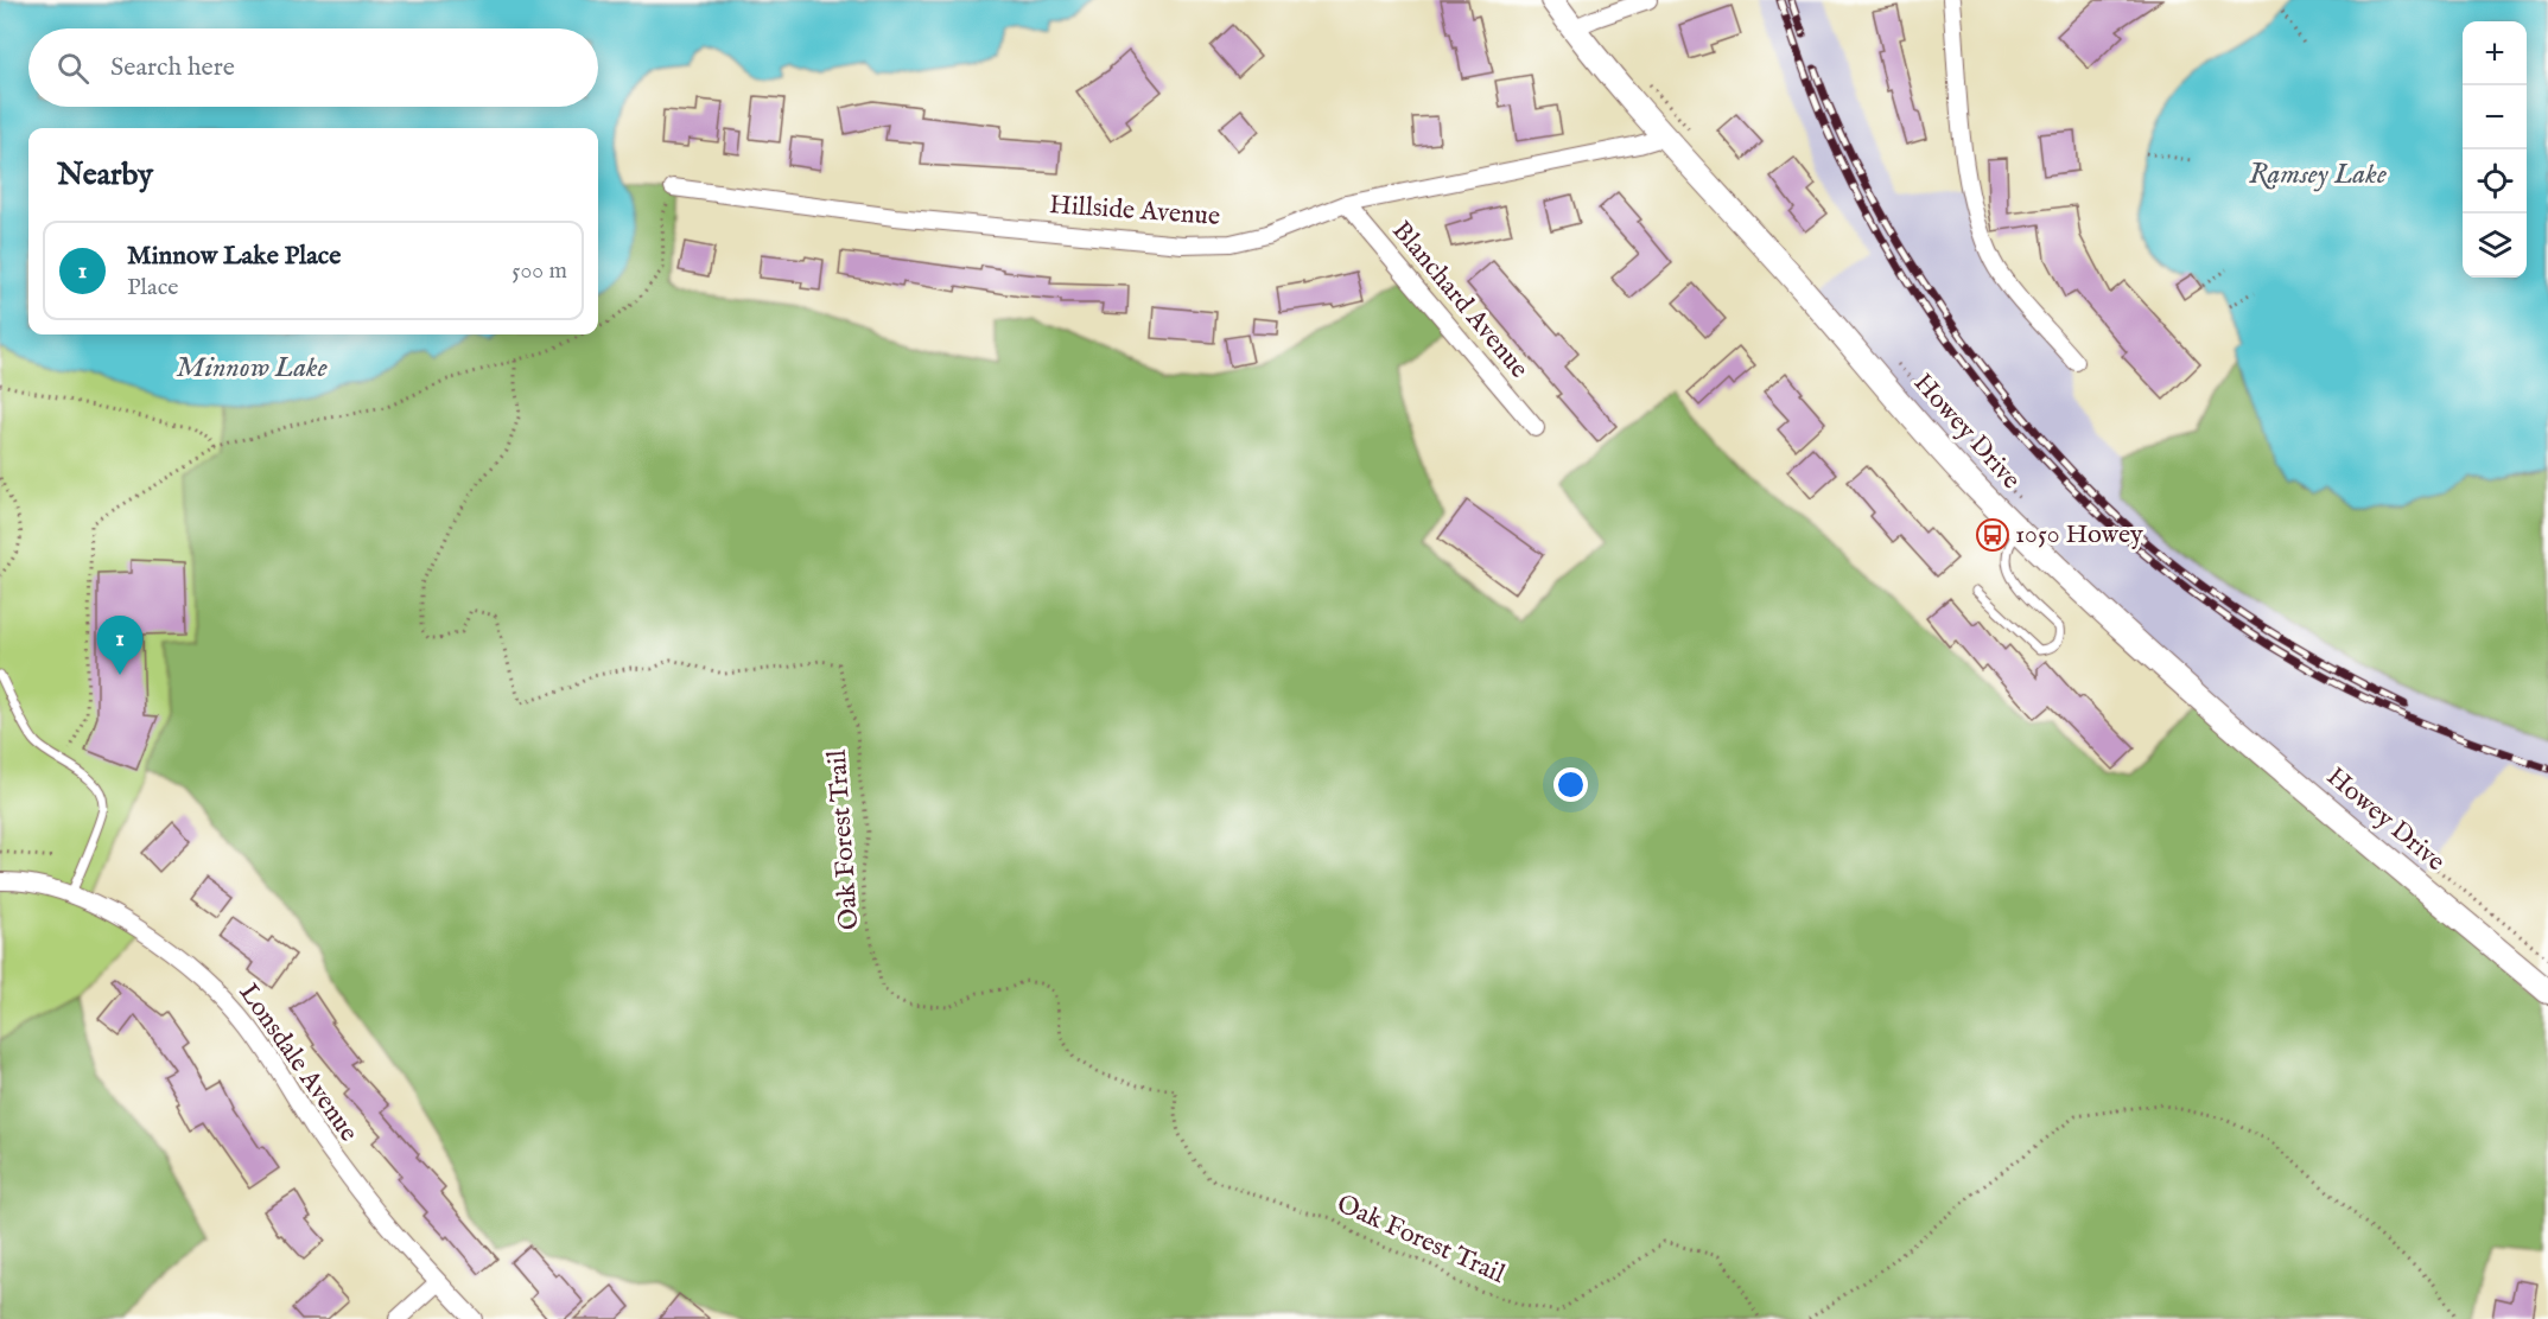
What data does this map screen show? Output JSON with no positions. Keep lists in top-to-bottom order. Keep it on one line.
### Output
{"streets":{"main road":["Howey Drive"],"street":["Hillside Avenue","Blanchard Avenue","Lonsdale Avenue"],"path":["Oak Forest Trail"]},"crossings":[["Hillside Avenue","Blanchard Avenue"],["Hillside Avenue","Howey Drive"]],"water":["Ramsey Lake","Minnow Lake"],"places":{"bus stop":["1050 Howey"]},"page":{"map_buttons":["+","−"],"search":"Search here","heading":"Nearby","list":[{"mark":"1","name":"Minnow Lake Place","note":"Place","value":"500 m"}],"pins":"1"}}
